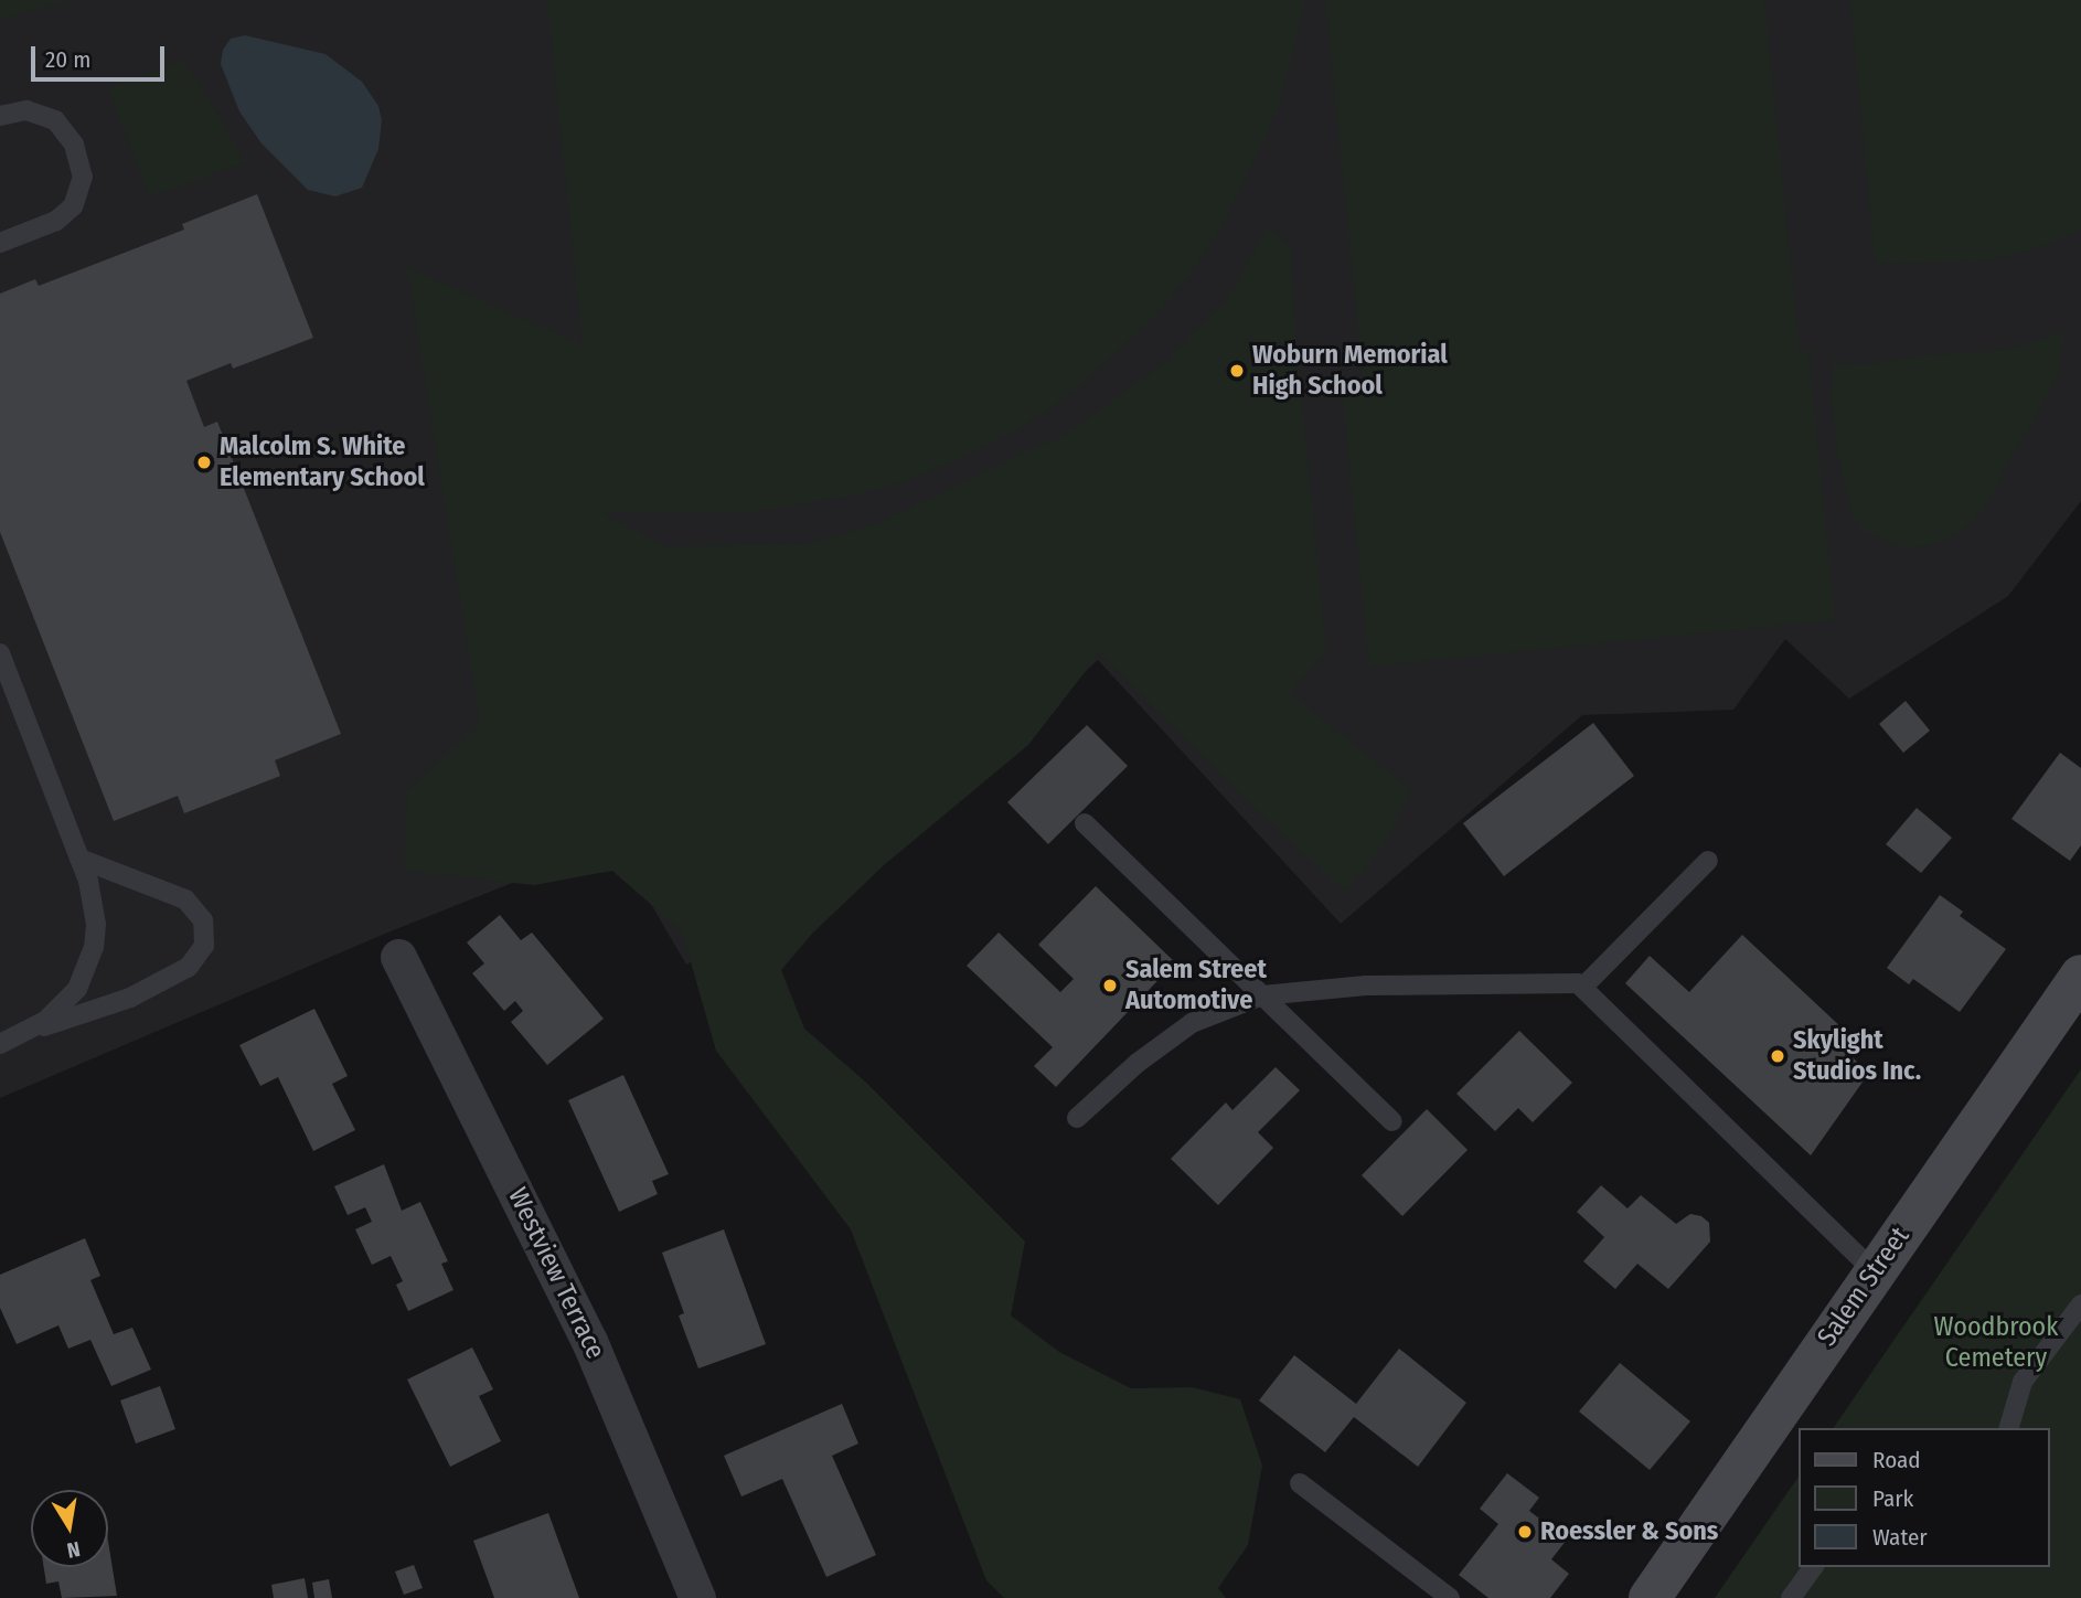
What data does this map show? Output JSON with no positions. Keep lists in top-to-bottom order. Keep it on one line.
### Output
{"streets":{"street":["Westview Terrace","Salem Street"]},"parks":["Woodbrook Cemetery"],"places":["Woburn Memorial High School","Malcolm S. White Elementary School","Salem Street Automotive","Skylight Studios Inc.","Roessler & Sons"],"legend":["Road","Park","Water"],"scale_bar":"20 m","north":"bottom"}
